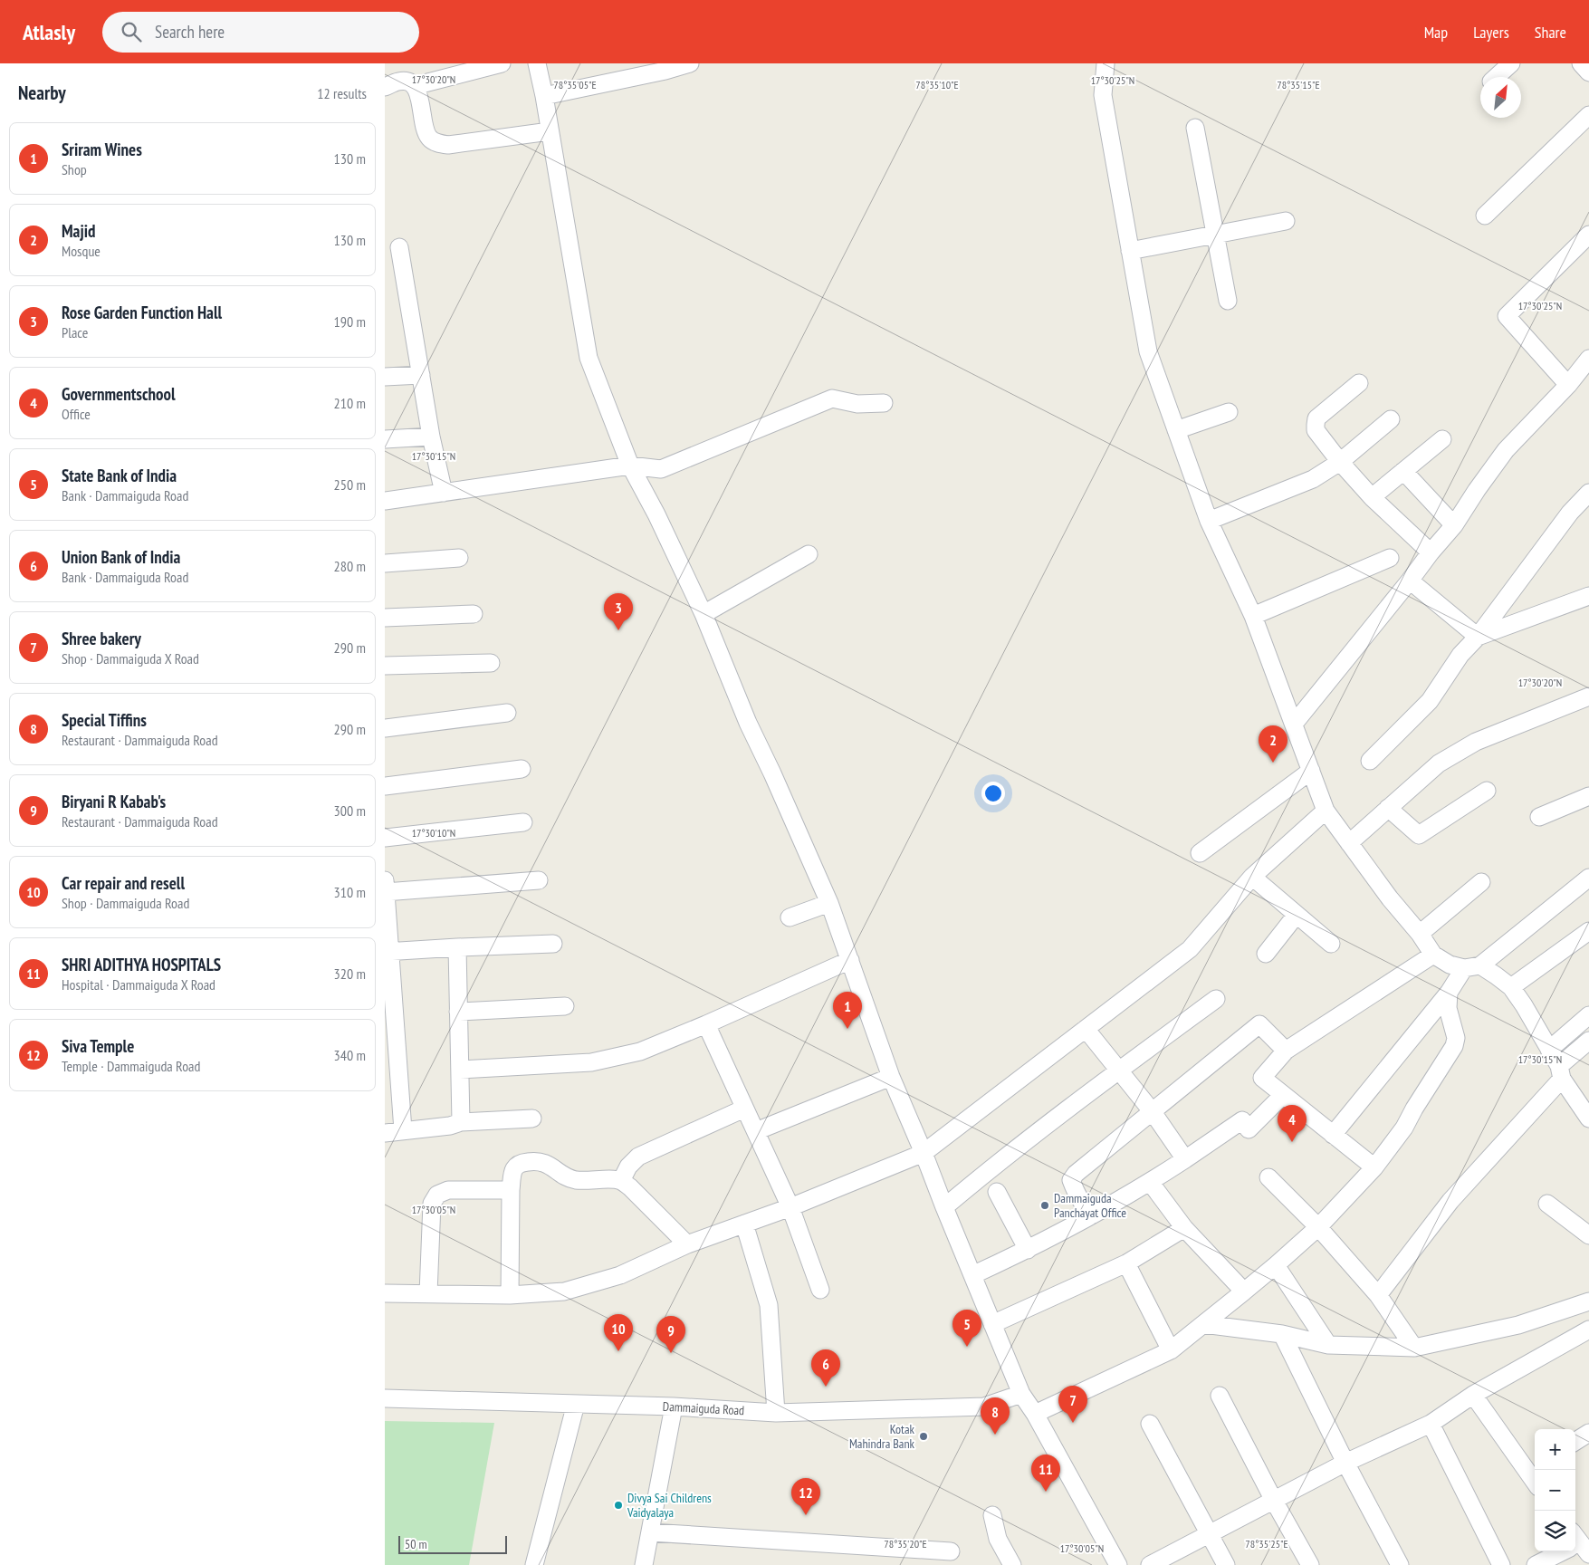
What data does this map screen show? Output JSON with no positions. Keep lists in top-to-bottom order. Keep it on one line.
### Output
{"streets":{"street":["Dammaiguda Road"]},"places":["Dammaiguda Panchayat Office","Kotak Mahindra Bank","Divya Sai Childrens Vaidyalaya"],"scale_bar":"50 m","north":"top right","page":{"header":"Atlasly","search":"Search here","nav":["Map","Layers","Share"],"heading":["Nearby","12 results"],"list":[{"mark":"1","name":"Sriram Wines","note":"Shop","value":"130 m"},{"mark":"2","name":"Majid","note":"Mosque","value":"130 m"},{"mark":"3","name":"Rose Garden Function Hall","note":"Place","value":"190 m"},{"mark":"4","name":"Governmentschool","note":"Office","value":"210 m"},{"mark":"5","name":"State Bank of India","note":"Bank · Dammaiguda Road","value":"250 m"},{"mark":"6","name":"Union Bank of India","note":"Bank · Dammaiguda Road","value":"280 m"},{"mark":"7","name":"Shree bakery","note":"Shop · Dammaiguda X Road","value":"290 m"},{"mark":"8","name":"Special Tiffins","note":"Restaurant · Dammaiguda Road","value":"290 m"},{"mark":"9","name":"Biryani R Kabab's","note":"Restaurant · Dammaiguda Road","value":"300 m"},{"mark":"10","name":"Car repair and resell","note":"Shop · Dammaiguda Road","value":"310 m"},{"mark":"11","name":"SHRI ADITHYA HOSPITALS","note":"Hospital · Dammaiguda X Road","value":"320 m"},{"mark":"12","name":"Siva Temple","note":"Temple · Dammaiguda Road","value":"340 m"}],"pins":["3","2","1","4","5","10","9","6","7","8","11","12"],"map_buttons":["+","−"],"scale":"50 m"},"coordinates":["17°30'20\"N","17°30'25\"N","78°35'05\"E","78°35'10\"E","78°35'15\"E","17°30'15\"N","17°30'10\"N","17°30'05\"N","78°35'20\"E","78°35'25\"E"]}
